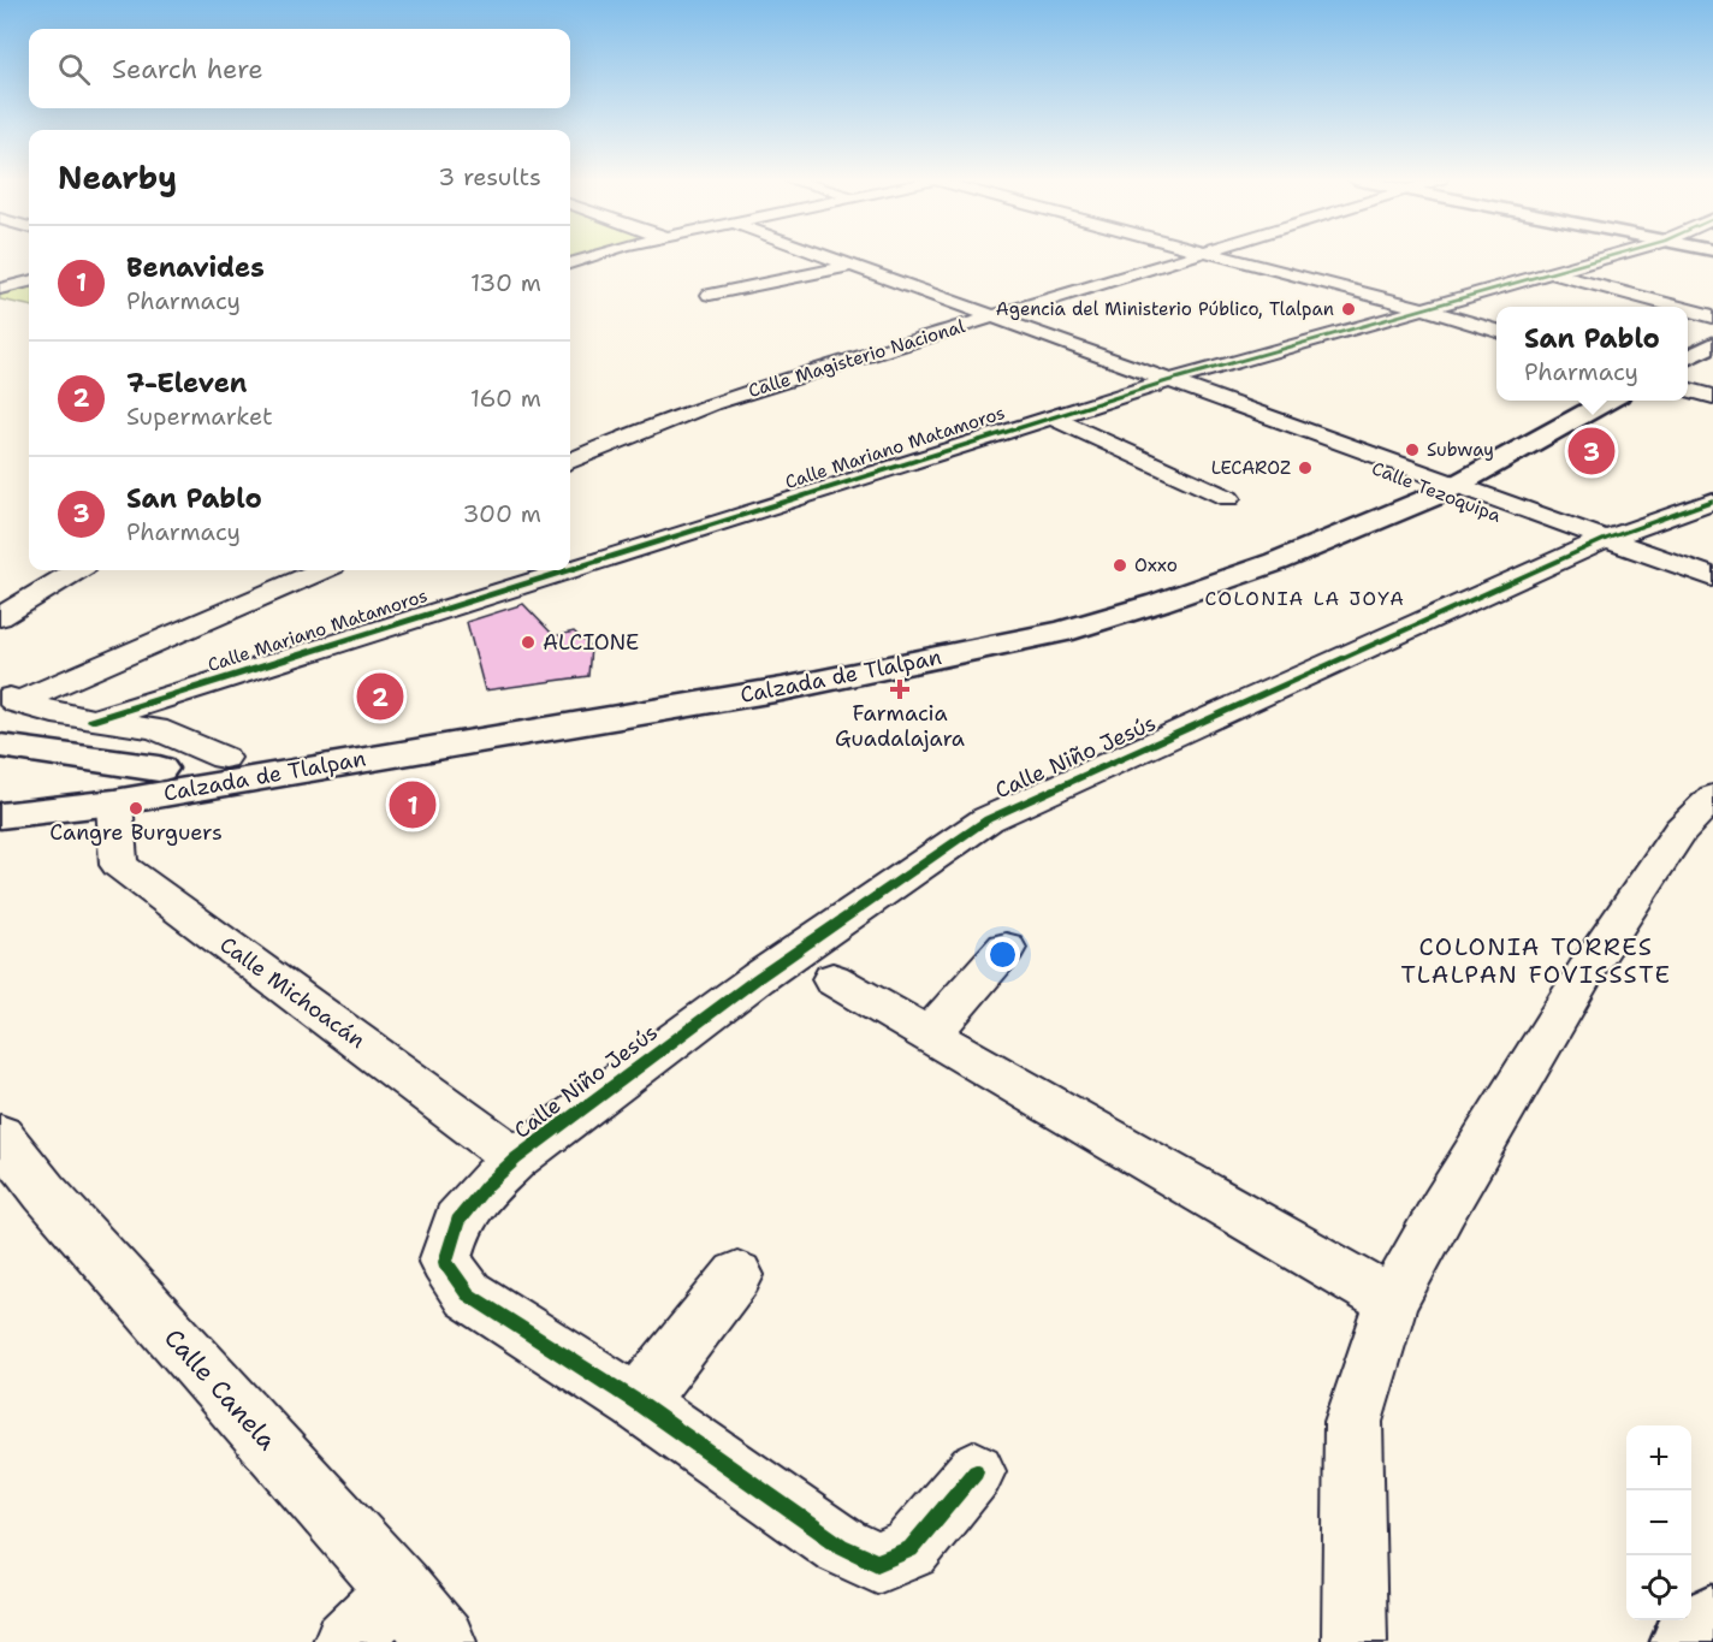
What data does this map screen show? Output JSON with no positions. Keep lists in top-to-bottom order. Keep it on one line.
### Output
{"streets":{"main road":["Calzada de Tlalpan"],"street":["Calle Magisterio Nacional","Calle Mariano Matamoros","Calle Tezoquipa","Calle Niño Jesús","Calle Michoacán","Calle Canela"]},"crossings":[["Calle Magisterio Nacional","Calle Tezoquipa"],["Calle Mariano Matamoros","Calle Tezoquipa"],["Calle Tezoquipa","Calzada de Tlalpan"],["Calle Tezoquipa","Calle Niño Jesús"],["Calzada de Tlalpan","Calle Michoacán"],["Calle Niño Jesús","Calle Michoacán"]],"districts":["COLONIA LA JOYA","COLONIA TORRES TLALPAN FOVISSSTE"],"places":{"other":["Agencia del Ministerio Público, Tlalpan","Subway","LECAROZ","Oxxo","ALCIONE","Cangre Burguers"],"health":["Farmacia Guadalajara"]},"page":{"search":"Search here","heading":["Nearby","3 results"],"list":[{"mark":"1","name":"Benavides","note":"Pharmacy","value":"130 m"},{"mark":"2","name":"7-Eleven","note":"Supermarket","value":"160 m"},{"mark":"3","name":"San Pablo","note":"Pharmacy","value":"300 m"}],"popup":["San Pablo","Pharmacy"],"pins":["3","2","1"],"map_buttons":["+","−"]}}
